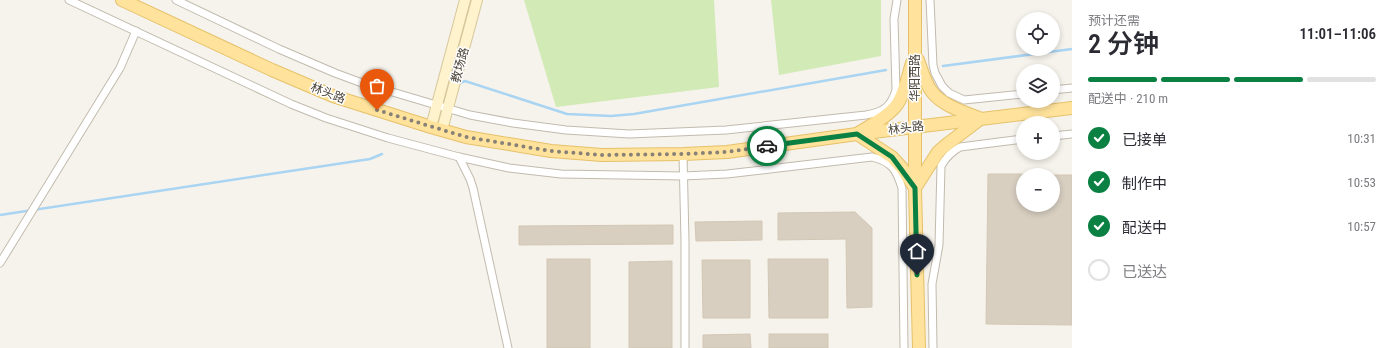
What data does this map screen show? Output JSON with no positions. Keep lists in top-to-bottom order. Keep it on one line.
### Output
{"streets":{"main road":["教场路","华阳西路","林头路"]},"crossings":[["教场路","林头路"],["华阳西路","林头路"]],"page":{"heading":["2 分钟","预计还需","11:01–11:06"],"map_buttons":["+","−"],"bar":"配送中 · 210 m","list":[["已接单","10:31"],["制作中","10:53"],["配送中","10:57"],"已送达"]}}
